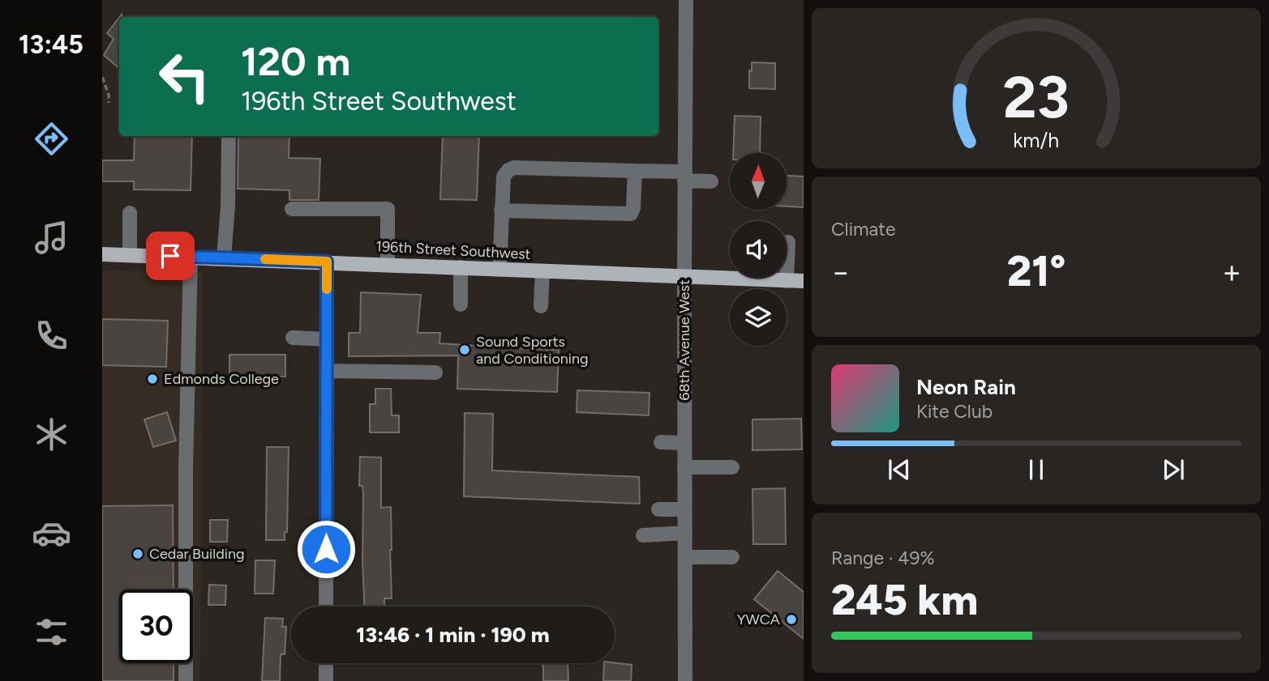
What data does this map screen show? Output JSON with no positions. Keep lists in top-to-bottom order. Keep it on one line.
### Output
{"streets":{"main road":["196th Street Southwest"],"street":["68th Avenue West"]},"crossings":[["196th Street Southwest","68th Avenue West"]],"places":["Sound Sports and Conditioning","Edmonds College","Cedar Building","YWCA"],"north":"top","page":{"tabs":"13:45","turn":["120 m","196th Street Southwest"],"tile":["Climate",["Range · 49%","245 km"]],"heat":["−","21°","+"],"song":["Neon Rain","Kite Club"],"limit":"30","trip":"13:46 · 1 min · 190 m","gauge":["23","km/h"]}}
